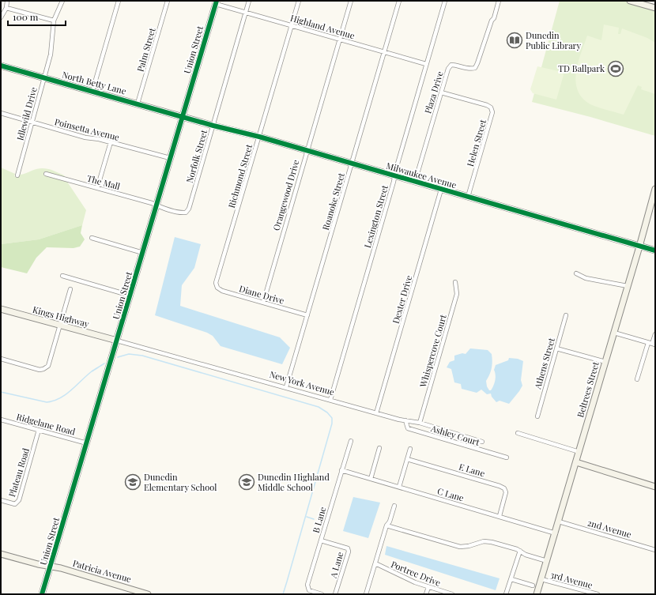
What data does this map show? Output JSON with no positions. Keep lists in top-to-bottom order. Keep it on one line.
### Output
{"streets":{"street":["Highland Avenue","Palm Street","Union Street","North Betty Lane","Plaza Drive","Idlewild Drive","Poinsetta Avenue","Helen Street","Norfolk Street","Milwaukee Avenue","Richmond Street","The Mall","Orangewood Drive","Roanoke Street","Lexington Street","Diane Drive","Dexter Drive","Kings Highway","Whispercove Court","Athens Street","New York Avenue","Beltrees Street","Ridgelane Road","Ashley Court","E Lane","Plateau Road","C Lane","B Lane","2nd Avenue","A Lane","Patricia Avenue","Portree Drive","3rd Avenue"]},"crossings":[["Highland Avenue","Union Street"],["Highland Avenue","Norfolk Street"],["Highland Avenue","Richmond Street"],["Highland Avenue","Orangewood Drive"],["Highland Avenue","Roanoke Street"],["Highland Avenue","Lexington Street"],["Palm Street","North Betty Lane"],["Union Street","North Betty Lane"],["Union Street","Poinsetta Avenue"],["Union Street","Norfolk Street"],["Union Street","Milwaukee Avenue"],["Union Street","The Mall"],["Union Street","Kings Highway"],["Union Street","New York Avenue"],["Union Street","Ridgelane Road"],["Union Street","Patricia Avenue"],["North Betty Lane","Idlewild Drive"],["North Betty Lane","Milwaukee Avenue"],["Plaza Drive","Helen Street"],["Plaza Drive","Milwaukee Avenue"],["Idlewild Drive","Poinsetta Avenue"],["Helen Street","Milwaukee Avenue"],["Norfolk Street","Milwaukee Avenue"],["Norfolk Street","The Mall"],["Milwaukee Avenue","Richmond Street"],["Milwaukee Avenue","Orangewood Drive"],["Milwaukee Avenue","Roanoke Street"],["Milwaukee Avenue","Lexington Street"],["Milwaukee Avenue","Dexter Drive"],["Milwaukee Avenue","Beltrees Street"],["Richmond Street","Diane Drive"],["Orangewood Drive","Diane Drive"],["Roanoke Street","Diane Drive"],["Roanoke Street","New York Avenue"],["Lexington Street","New York Avenue"],["Dexter Drive","New York Avenue"],["Kings Highway","New York Avenue"],["Whispercove Court","New York Avenue"],["New York Avenue","Ashley Court"],["Beltrees Street","C Lane"],["Beltrees Street","2nd Avenue"],["Beltrees Street","3rd Avenue"],["Ridgelane Road","Plateau Road"],["E Lane","C Lane"],["C Lane","B Lane"],["B Lane","A Lane"]],"places":{"library":["Dunedin Public Library"],"sports":["TD Ballpark"],"school or university":["Dunedin Elementary School","Dunedin Highland Middle School"]},"scale_bar":"100 m"}
